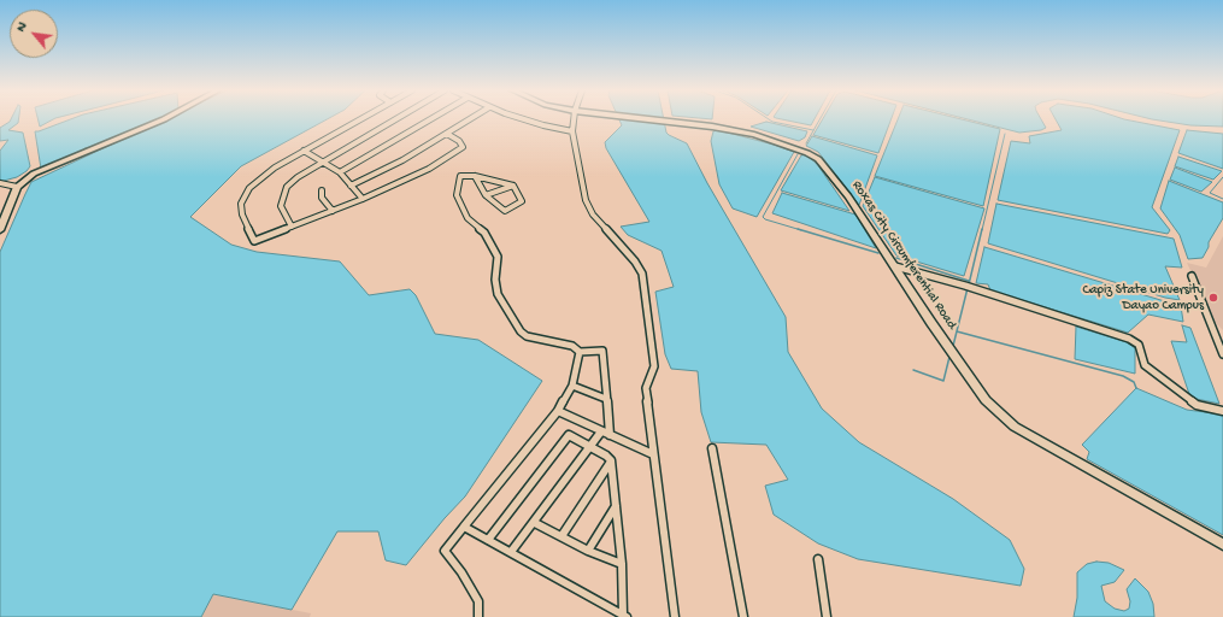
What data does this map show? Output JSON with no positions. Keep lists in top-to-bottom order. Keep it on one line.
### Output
{"streets":{"main road":["Roxas City Circumferential Road"]},"places":["Capiz State University Dayao Campus"],"north":"top left"}
